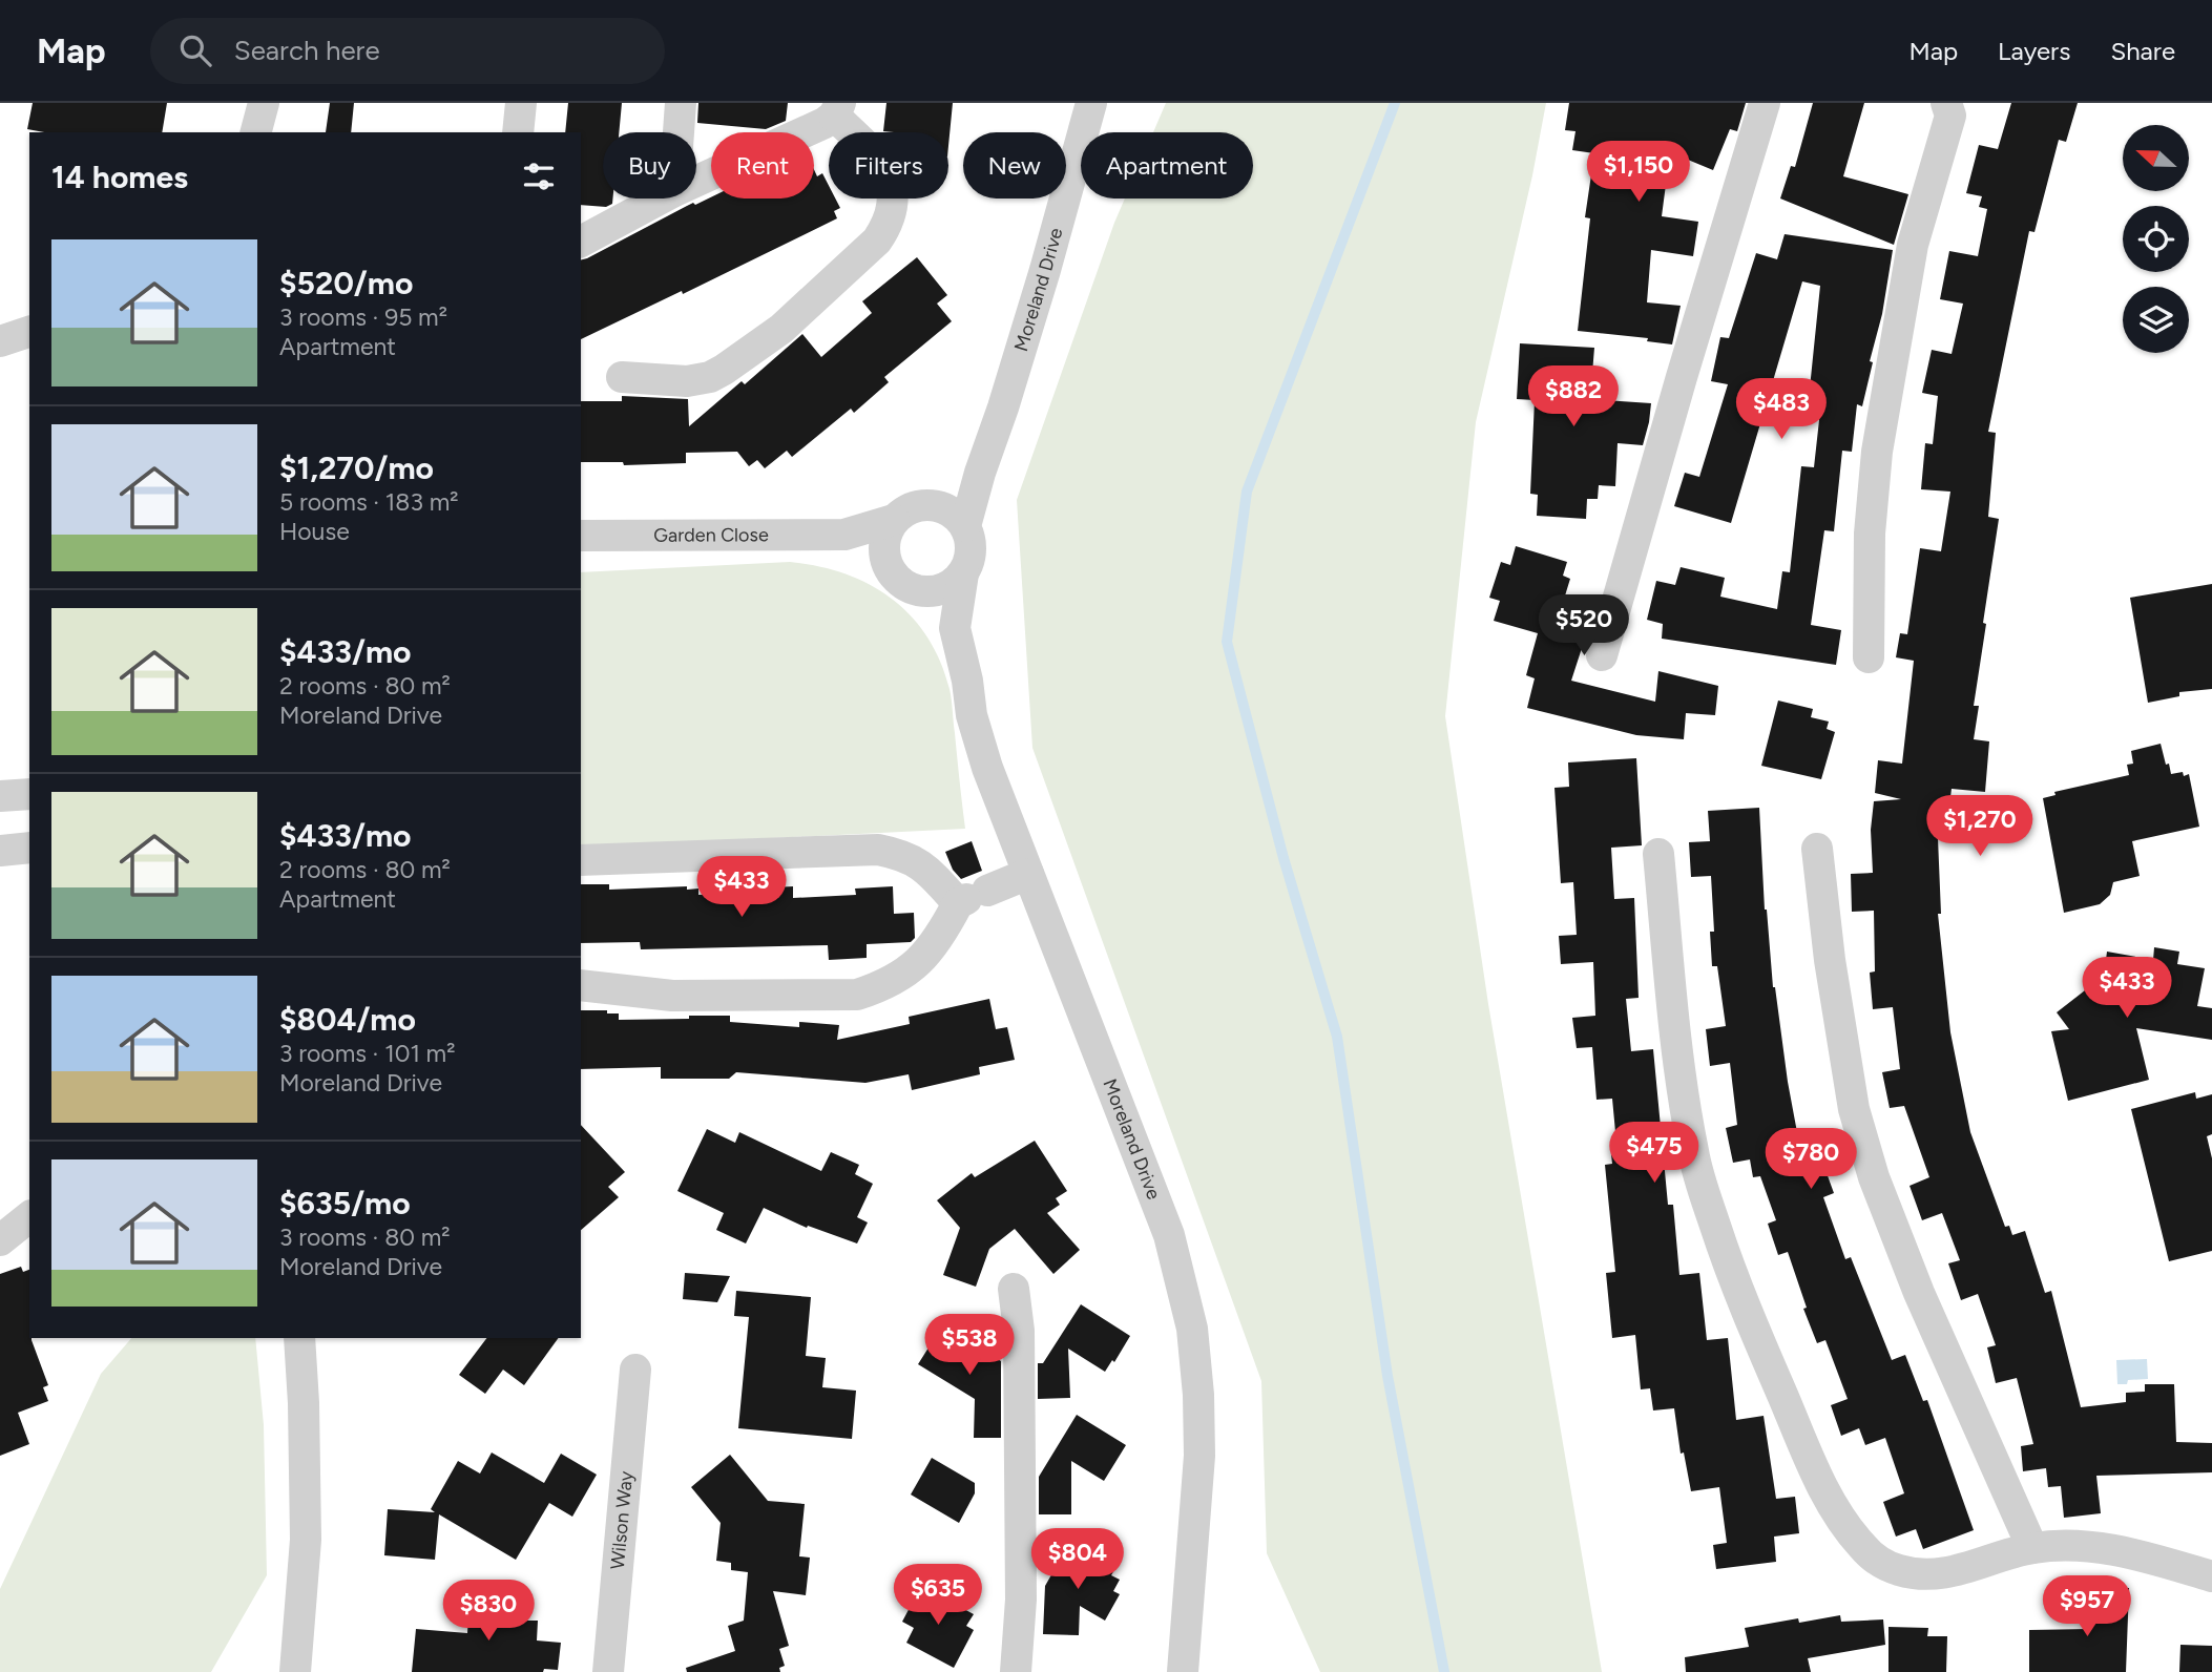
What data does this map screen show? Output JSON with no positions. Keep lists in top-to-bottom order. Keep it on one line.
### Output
{"streets":{"street":["Moreland Drive","Garden Close","Wilson Way"]},"north":"left","page":{"header":"Map","search":"Search here","nav":["Map","Layers","Share"],"chip":["Buy","Rent","Filters","New","Apartment"],"heading":"14 homes","price":["$1,150","$882","$483","$520","$1,270","$433","$433","$475","$780","$538","$804","$635","$957","$830"],"list":[{"name":"$520/mo","note":"3 rooms · 95 m² · Apartment"},{"name":"$1,270/mo","note":"5 rooms · 183 m² · House"},{"name":"$433/mo","note":"2 rooms · 80 m² · Moreland Drive"},{"name":"$433/mo","note":"2 rooms · 80 m² · Apartment"},{"name":"$804/mo","note":"3 rooms · 101 m² · Moreland Drive"},{"name":"$635/mo","note":"3 rooms · 80 m² · Moreland Drive"}]}}
